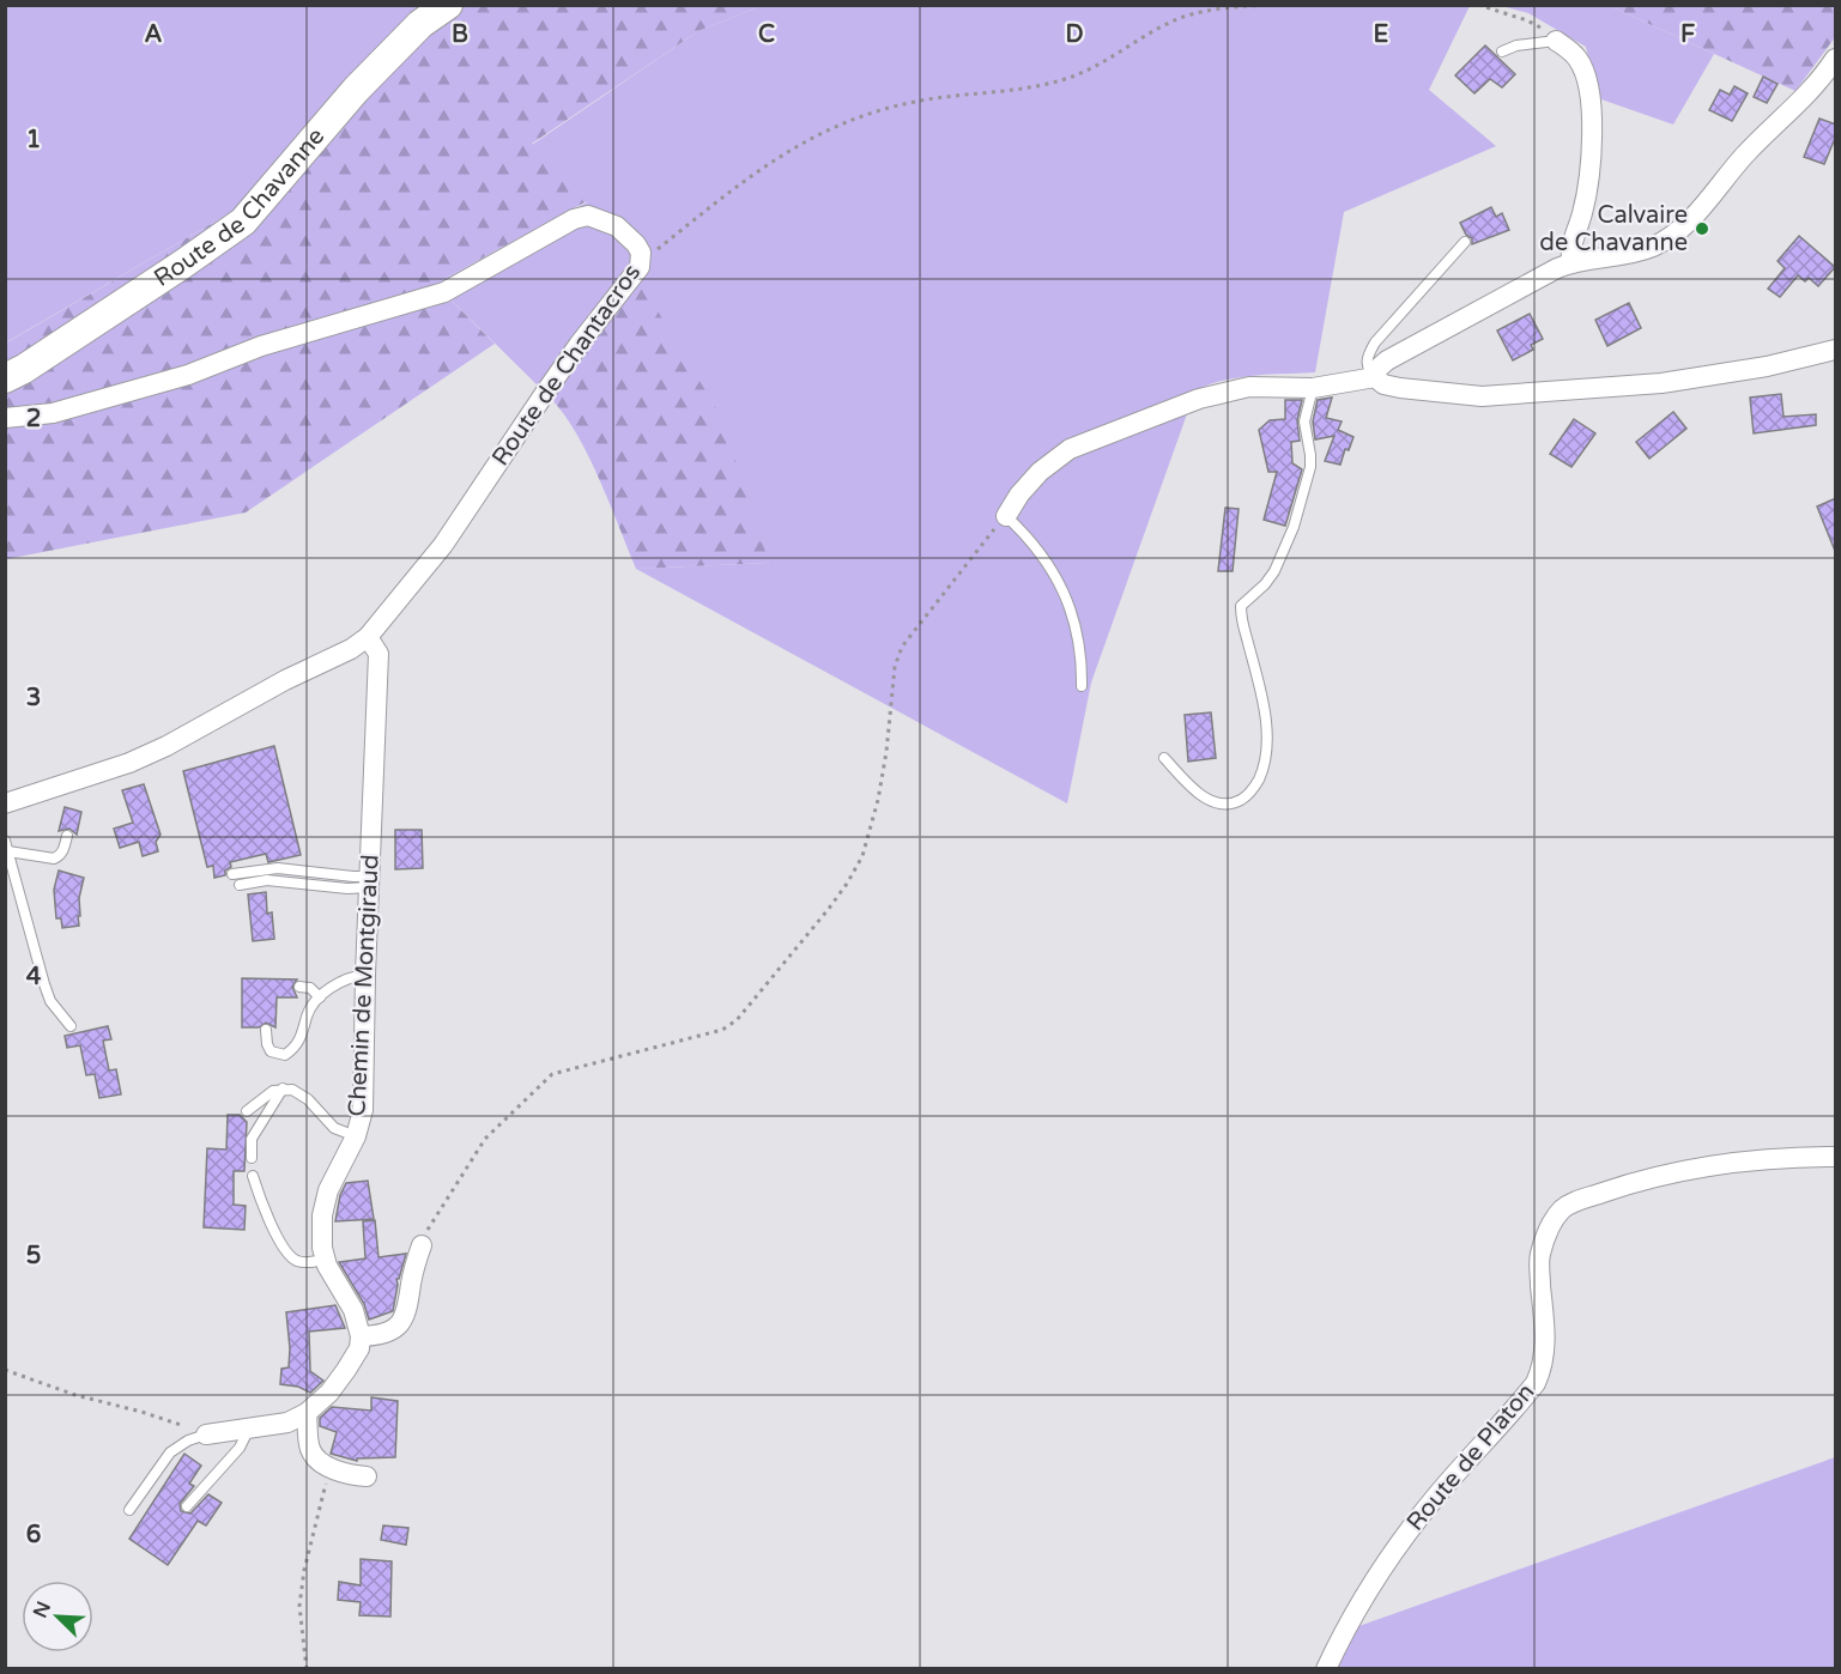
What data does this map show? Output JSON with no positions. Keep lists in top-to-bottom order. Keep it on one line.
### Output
{"streets":{"main road":["Route de Chavanne"],"street":["Route de Chantacros","Chemin de Montgiraud","Route de Platon"]},"crossings":[["Route de Chantacros","Chemin de Montgiraud"]],"places":["Calvaire de Chavanne"],"north":"top left","grid":{"columns":["A","B","C","D","E","F"],"rows":["1","2","3","4","5","6"]}}
